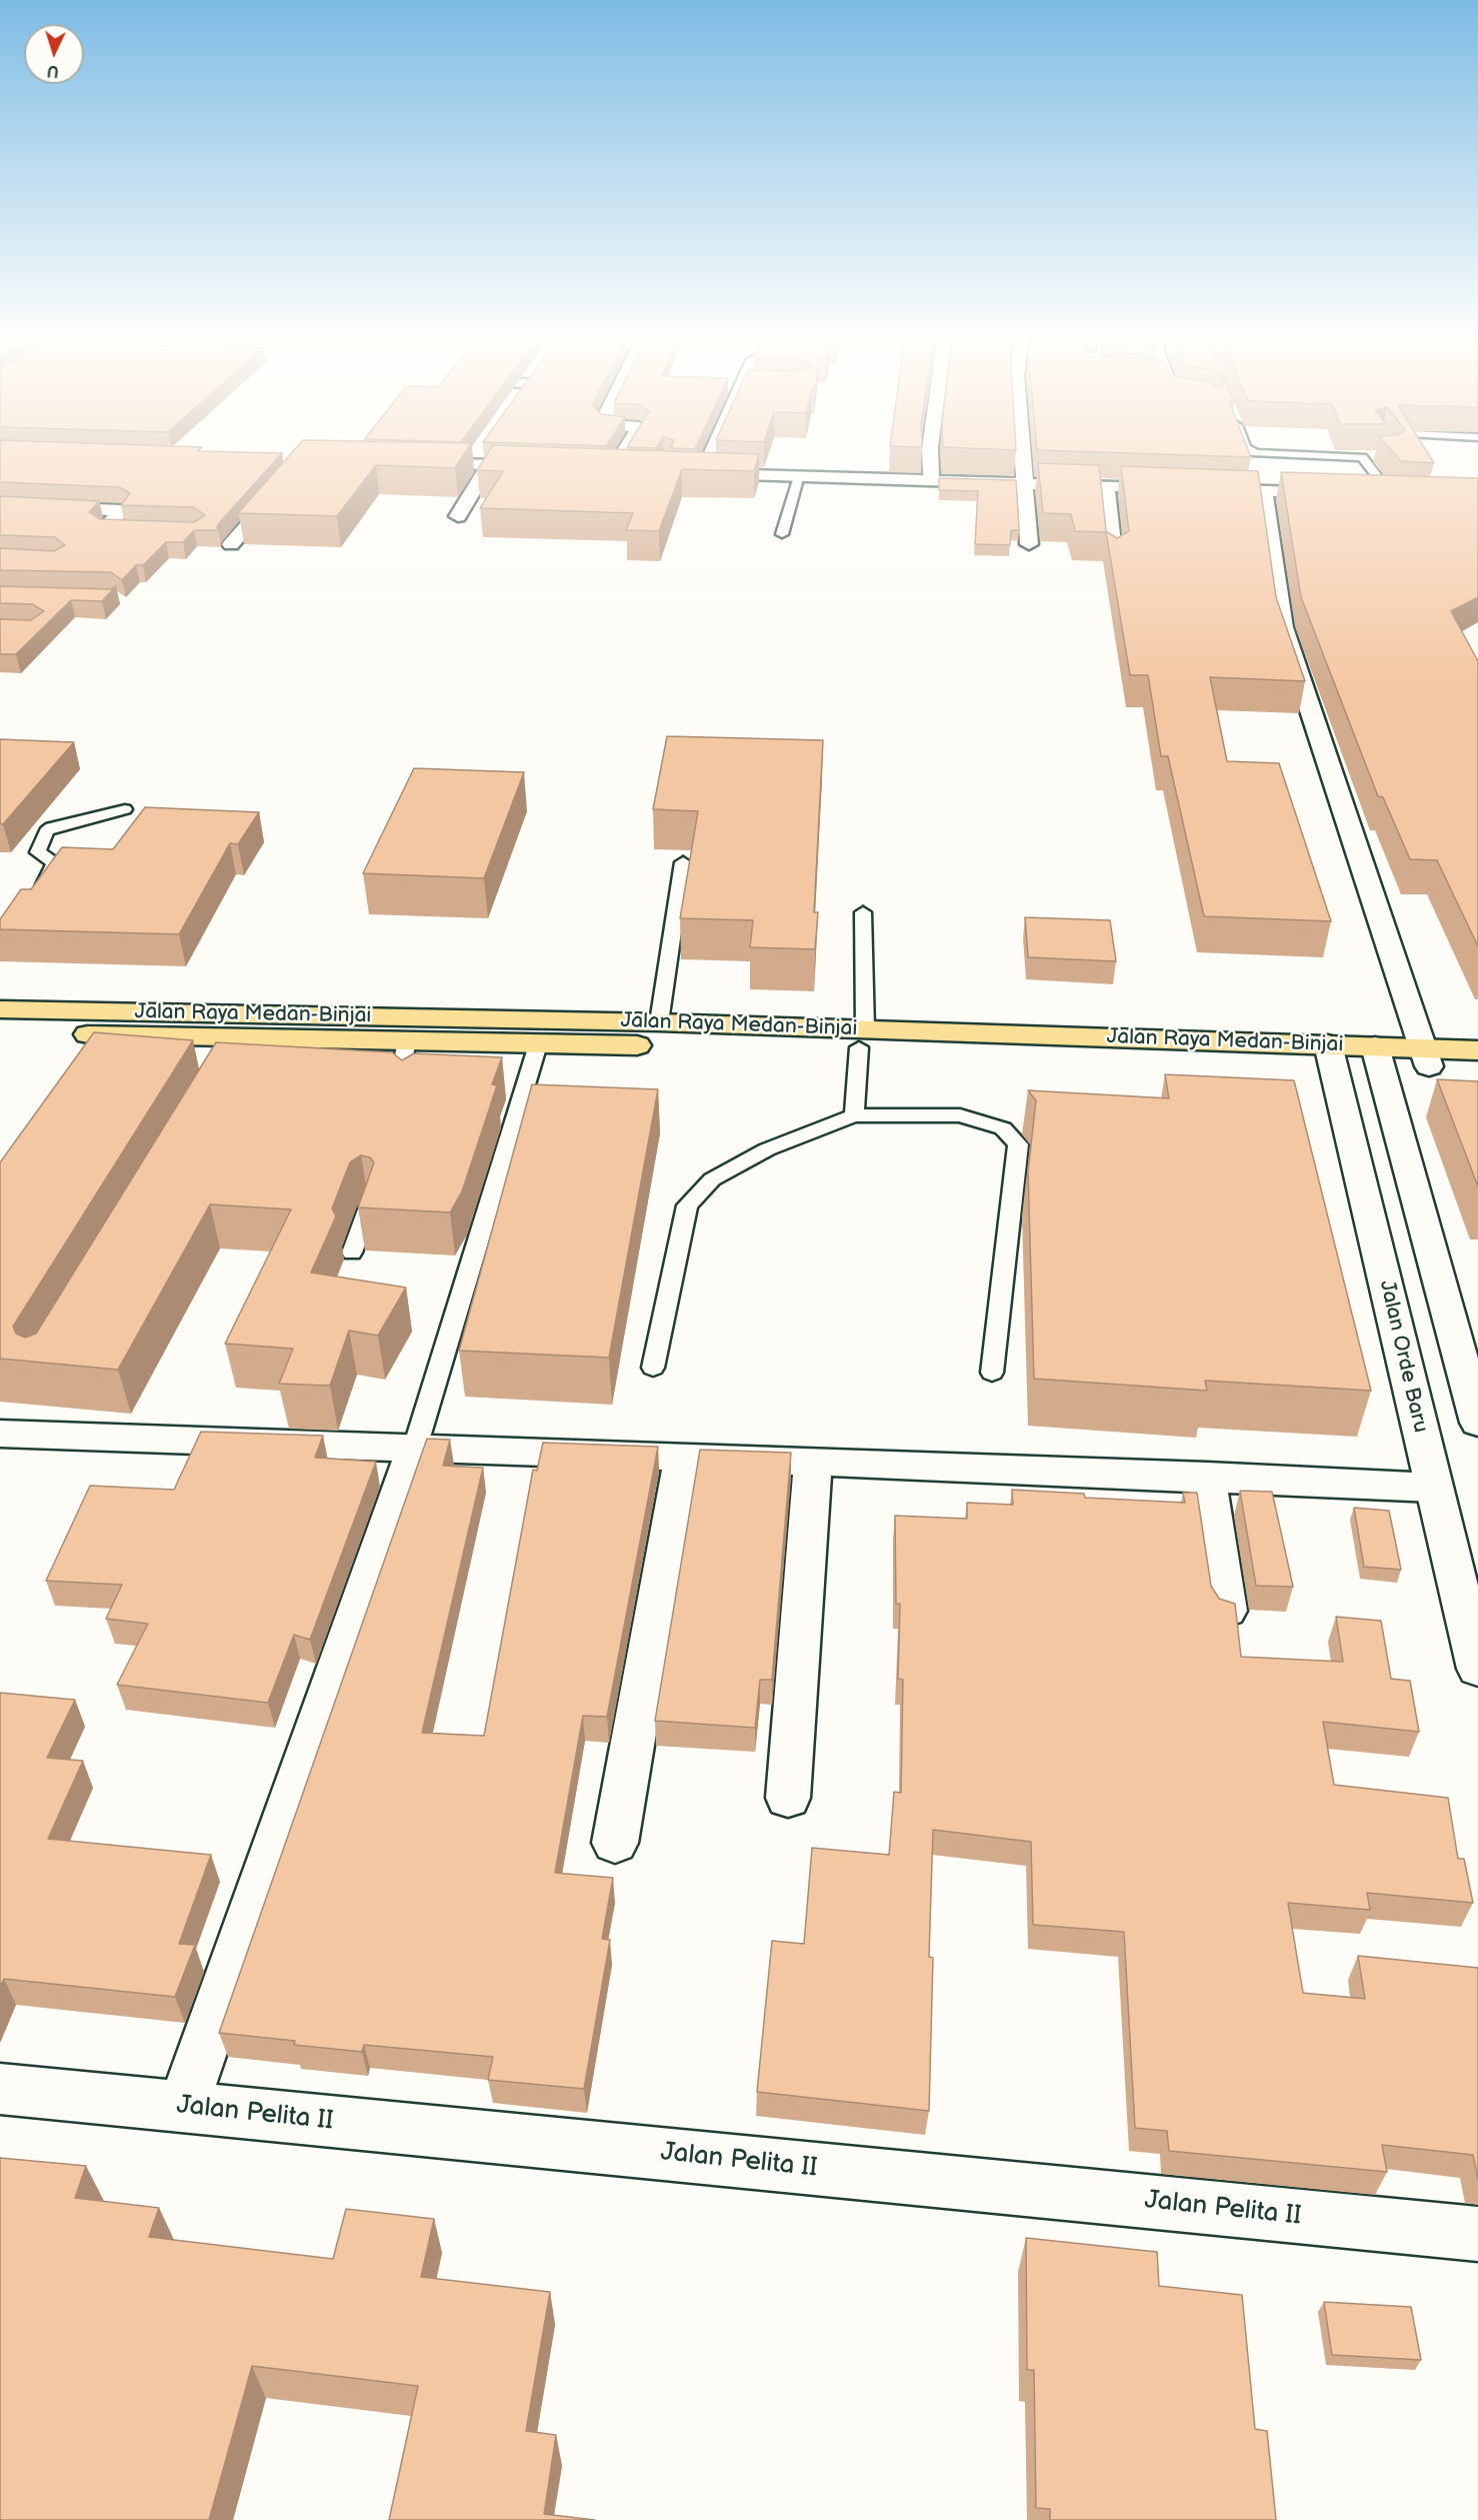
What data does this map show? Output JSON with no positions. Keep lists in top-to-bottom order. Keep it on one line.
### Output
{"streets":{"highway":["Jalan Raya Medan-Binjai"],"street":["Jalan Orde Baru","Jalan Pelita II"]},"crossings":[["Jalan Raya Medan-Binjai","Jalan Orde Baru"]],"north":"bottom"}
